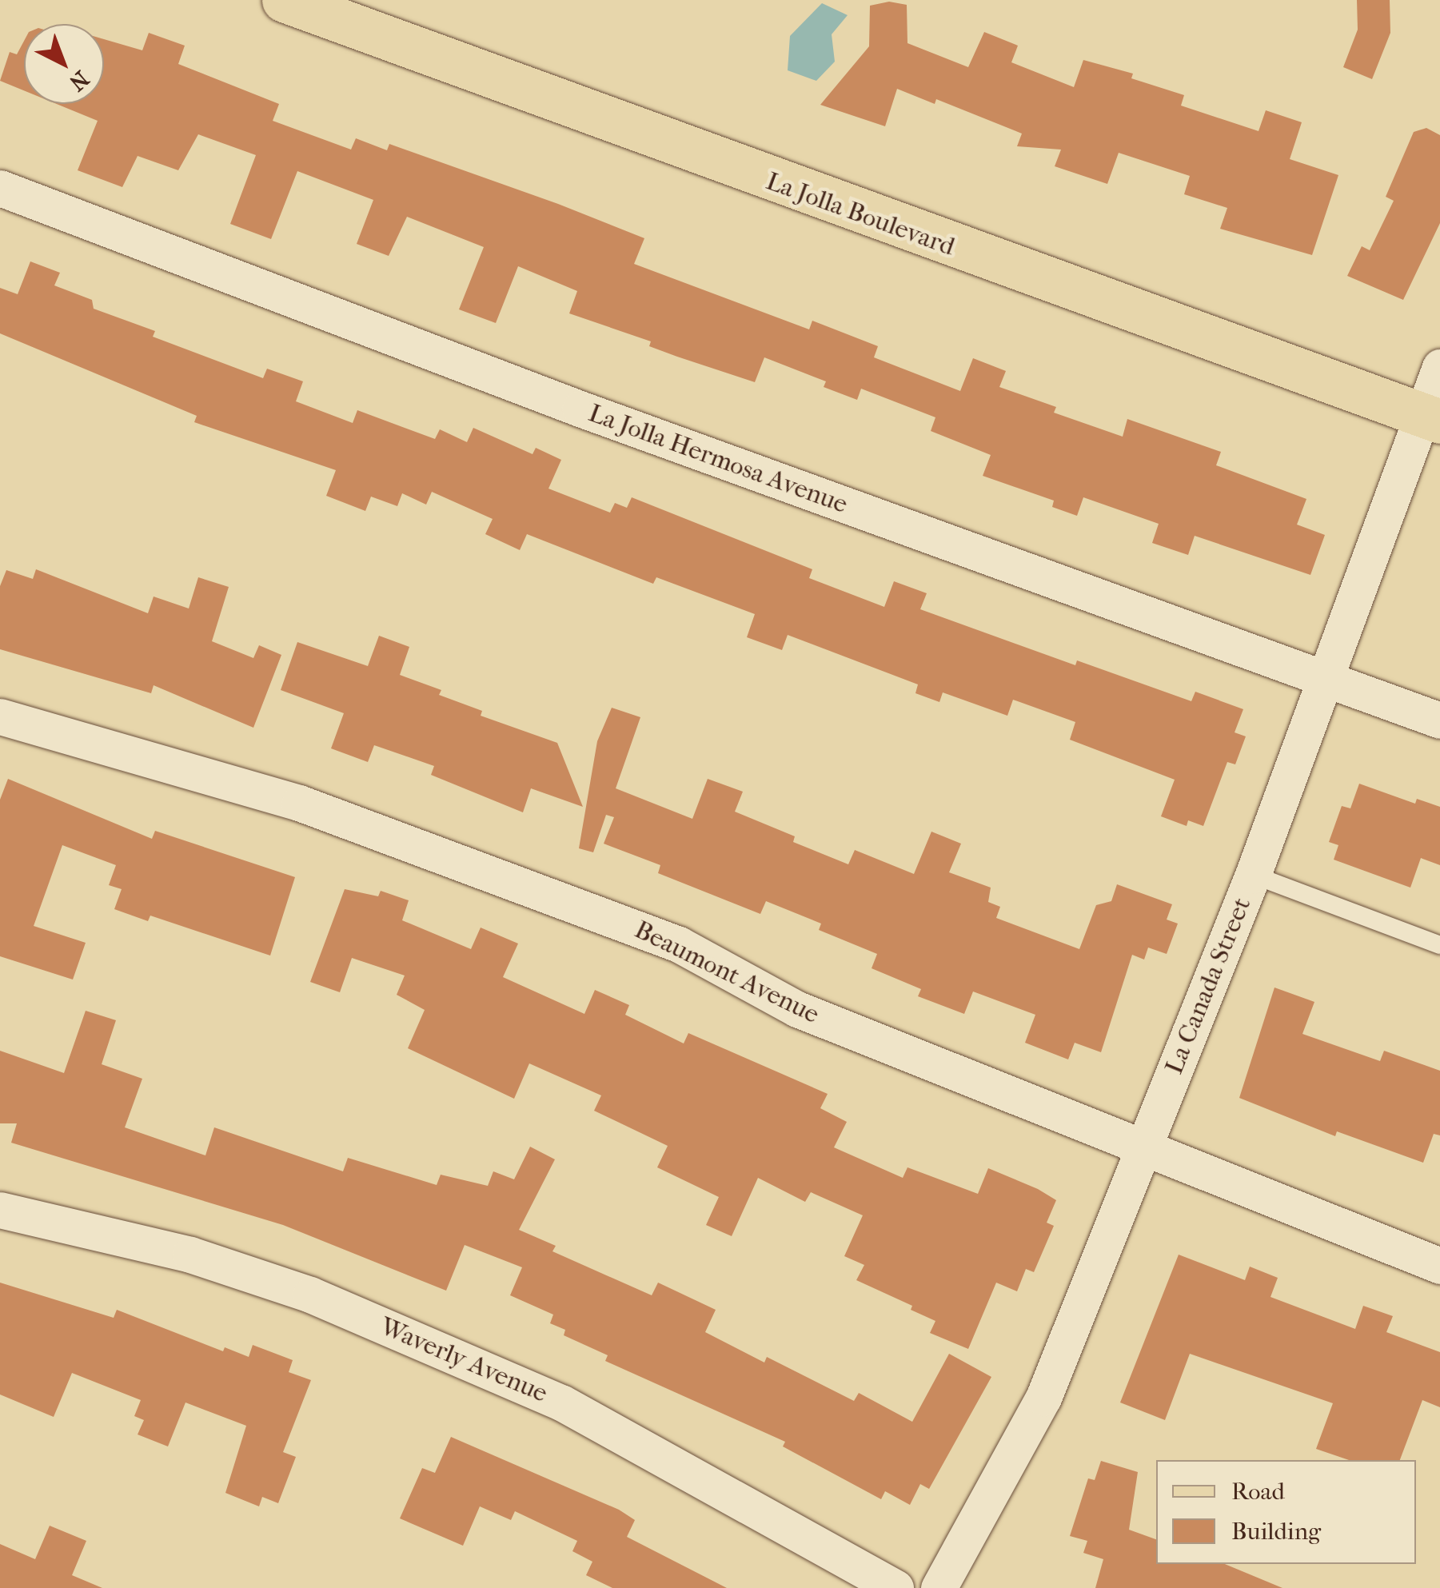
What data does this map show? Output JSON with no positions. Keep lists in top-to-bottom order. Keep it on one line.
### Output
{"streets":{"main road":["La Jolla Boulevard"],"street":["La Jolla Hermosa Avenue","Beaumont Avenue","La Canada Street","Waverly Avenue"]},"crossings":[["La Jolla Boulevard","La Canada Street"],["La Jolla Hermosa Avenue","La Canada Street"],["Beaumont Avenue","La Canada Street"]],"legend":["Road","Building"],"north":"bottom right"}
